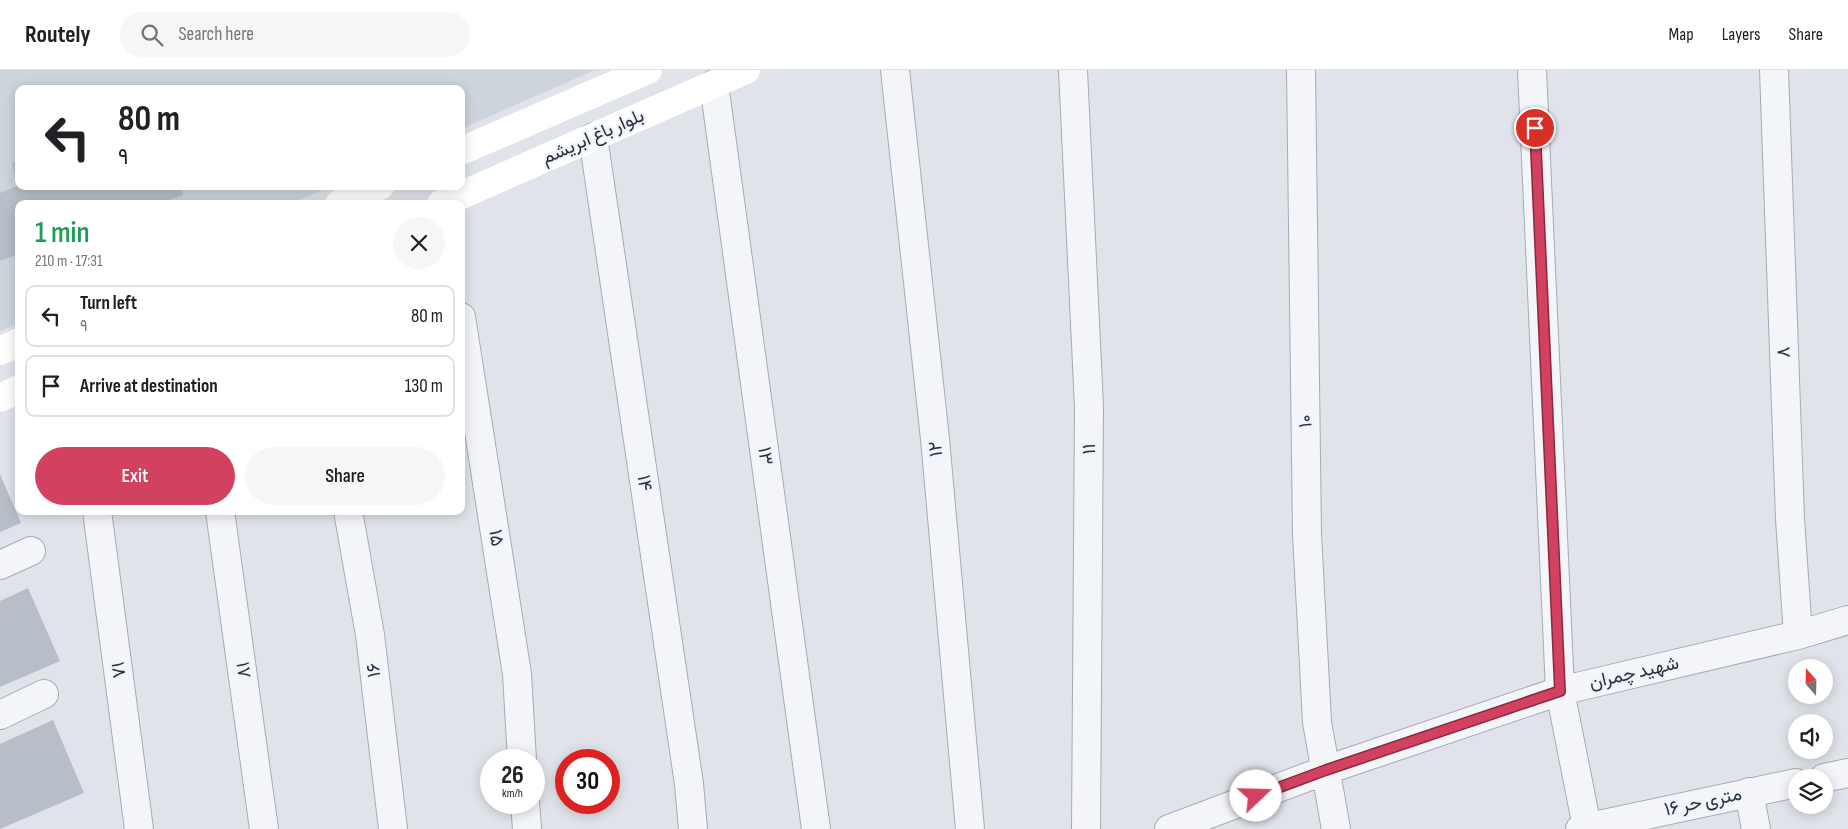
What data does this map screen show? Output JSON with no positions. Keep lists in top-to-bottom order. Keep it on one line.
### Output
{"streets":{"main road":["بلوار باغ ابریشم"],"street":["۸","۱۰","۱۲","۱۱","۱۳","۱۴","۱۵","۱۸","۱۷","۱۶","شهید چمران","۱۶ متری حر"]},"crossings":[["بلوار باغ ابریشم","۱۳"],["بلوار باغ ابریشم","۱۴"],["۸","شهید چمران"],["۱۰","شهید چمران"]],"north":"top","page":{"header":"Routely","search":"Search here","nav":["Map","Layers","Share"],"turn":["80 m","۹"],"heading":["1 min","210 m · 17:31"],"list":[{"name":"Turn left","note":"۹","value":"80 m"},{"name":"Arrive at destination","value":"130 m"}],"buttons":["Exit","Share"],"speed":"26 km/h","limit":"30"}}
